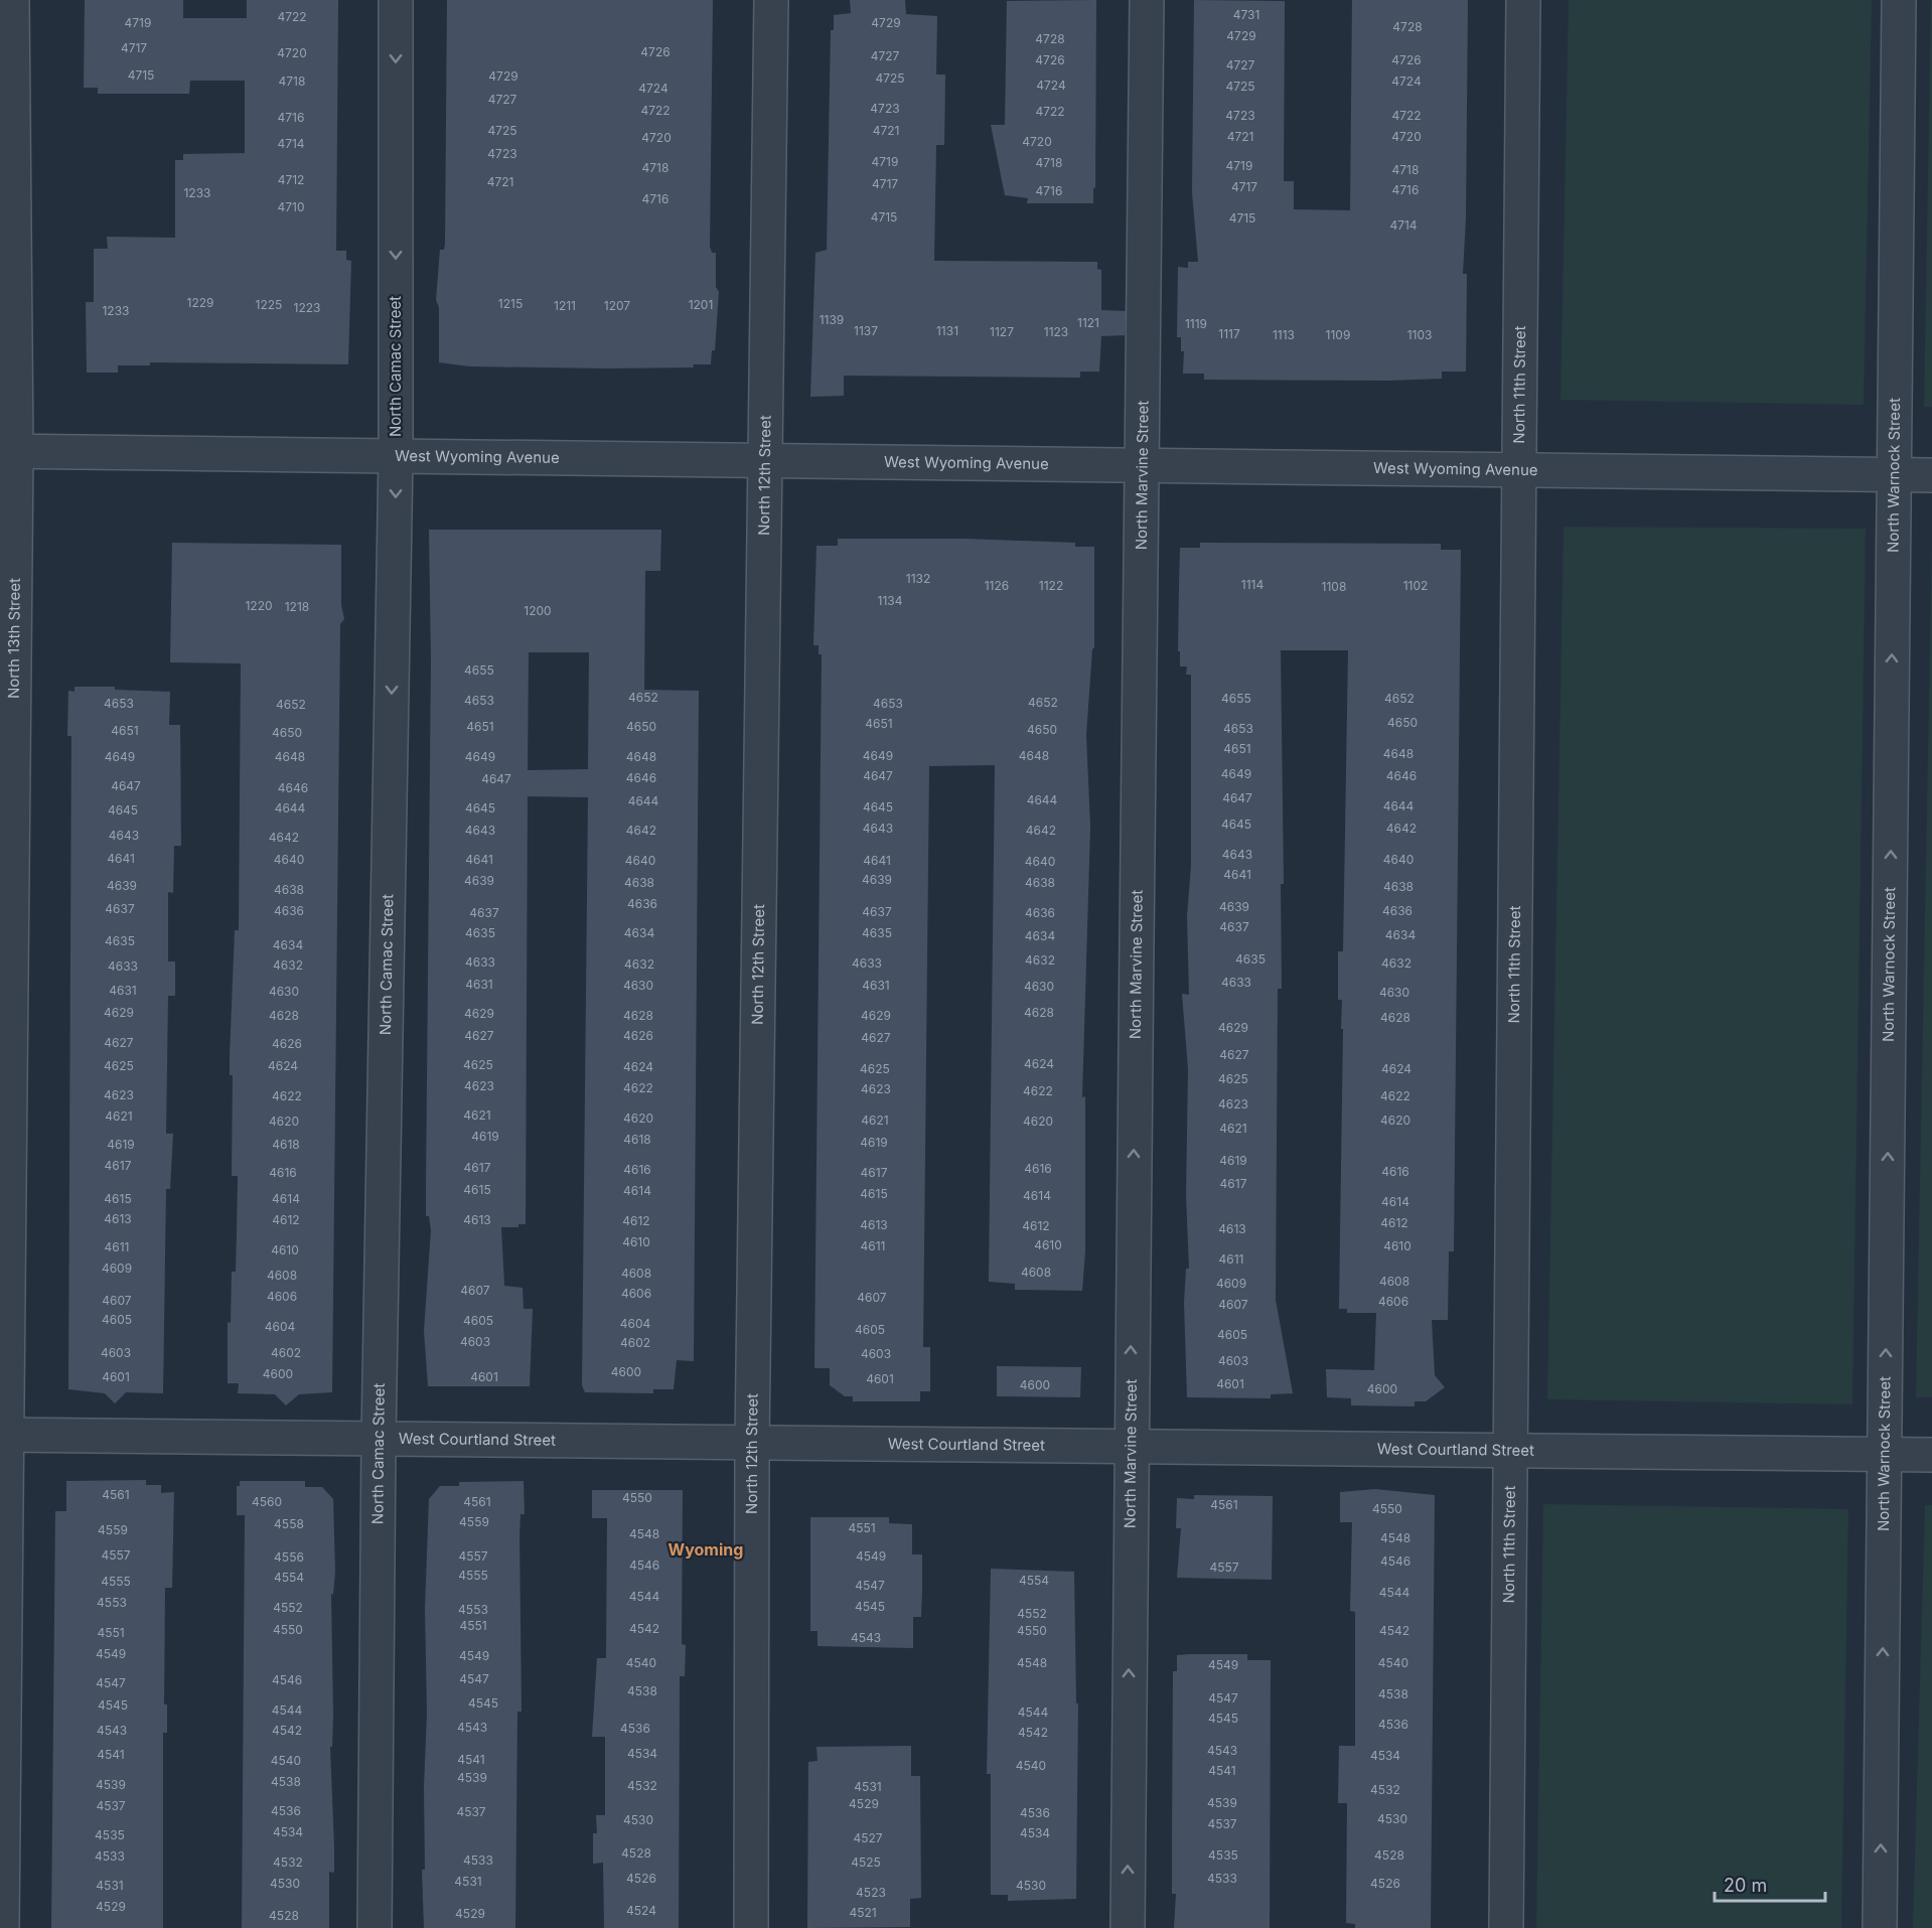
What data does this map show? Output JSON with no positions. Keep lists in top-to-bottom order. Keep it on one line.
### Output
{"streets":{"street":["North Camac Street","North 11th Street","West Wyoming Avenue","North 12th Street","North Marvine Street","North Warnock Street","North 13th Street","West Courtland Street"]},"crossings":[["North Camac Street","West Wyoming Avenue"],["North Camac Street","West Courtland Street"],["North 11th Street","West Wyoming Avenue"],["North 11th Street","West Courtland Street"],["West Wyoming Avenue","North 12th Street"],["West Wyoming Avenue","North Marvine Street"],["West Wyoming Avenue","North Warnock Street"],["West Wyoming Avenue","North 13th Street"],["North 12th Street","West Courtland Street"],["North Marvine Street","West Courtland Street"],["North Warnock Street","West Courtland Street"],["North 13th Street","West Courtland Street"]],"one_way":["North Camac Street","North Marvine Street","North Warnock Street"],"districts":["Wyoming"],"house_numbers":["4731","4722","4719","4729","4728","4729","4728","4717","4726","4720","4727","4726","4726","4727","4715","4729","4725","4718","4724","4724","4725","4724","4727","4723","4722","4722","4723","4722","4716","4725","4721","4721","4720","4720","4720","4714","4723","4719","4718","4719","4718","4718","4712","4721","4717","4717","4716","4716","1233","4716","4710","4715","4715","4714","1229","1215","1225","1201","1211","1207","1223","1233","1139","1121","1119","1137","1131","1127","1123","1117","1113","1109","1103","1132","1114","1126","1122","1102","1108","1134","1220","1218","1200","4655","4652","4655","4652","4653","4652","4653","4653","4652","4650","4651","4651","4650","4653","4650","4651","4650","4651","4648","4649","4648","4649","4648","4649","4648","4649","4647","4646","4646","4647","4647","4646","4647","4644","4644","4644","4645","4644","4645","4645","4645","4643","4642","4643","4642","4642","4643","4642","4643","4641","4640","4641","4640","4640","4641","4640","4641","4639","4639","4638","4638","4639","4638","4638","4636","4639","4637","4636","4636","4637","4637","4636","4637","4635","4634","4635","4634","4634","4635","4634","4635","4632","4633","4633","4632","4632","4632","4633","4633","4631","4630","4631","4630","4631","4630","4630","4629","4628","4629","4628","4628","4629","4628","4629","4627","4626","4627","4627","4626","4627","4624","4625","4625","4624","4624","4625","4624","4625","4623","4622","4623","4622","4623","4622","4622","4623","4621","4621","4620","4621","4620","4620","4620","4621","4619","4618","4619","4619","4618","4619","4617","4617","4616","4616","4616","4616","4617","4617","4615","4614","4615","4614","4615","4614","4614","4613","4612","4613","4612","4612","4613","4612","4613","4610","4610","4611","4610","4611","4610","4611","4609","4608","4608","4608","4608","4609","4607","4606","4606","4607","4607","4606","4607","4605","4605","4604","4604","4605","4605","4603","4602","4603","4602","4603","4603","4600","4600","4601","4601","4601","4601","4600","4600","4561","4550","4560","4561","4561","4550","4559","4558","4551","4559","4548","4548","4557","4557","4549","4556","4546","4546","4557","4555","4554","4554","4555","4547","4544","4544","4553","4545","4552","4553","4552","4551","4542","4550","4550","4542","4551","4543","4549","4549","4540","4548","4540","4549","4547","4546","4547","4538","4538","4547","4545","4545","4544","4544","4545","4536","4543","4536","4543","4542","4542","4543","4534","4541","4534","4541","4540","4540","4541","4539","4538","4539","4532","4531","4532","4539","4529","4537","4536","4537","4536","4530","4530","4537","4534","4534","4535","4527","4528","4535","4528","4533","4533","4532","4525","4526","4533","4531","4530","4526","4531","4530","4523","4529","4524","4521","4529","4528"],"scale_bar":"20 m"}
